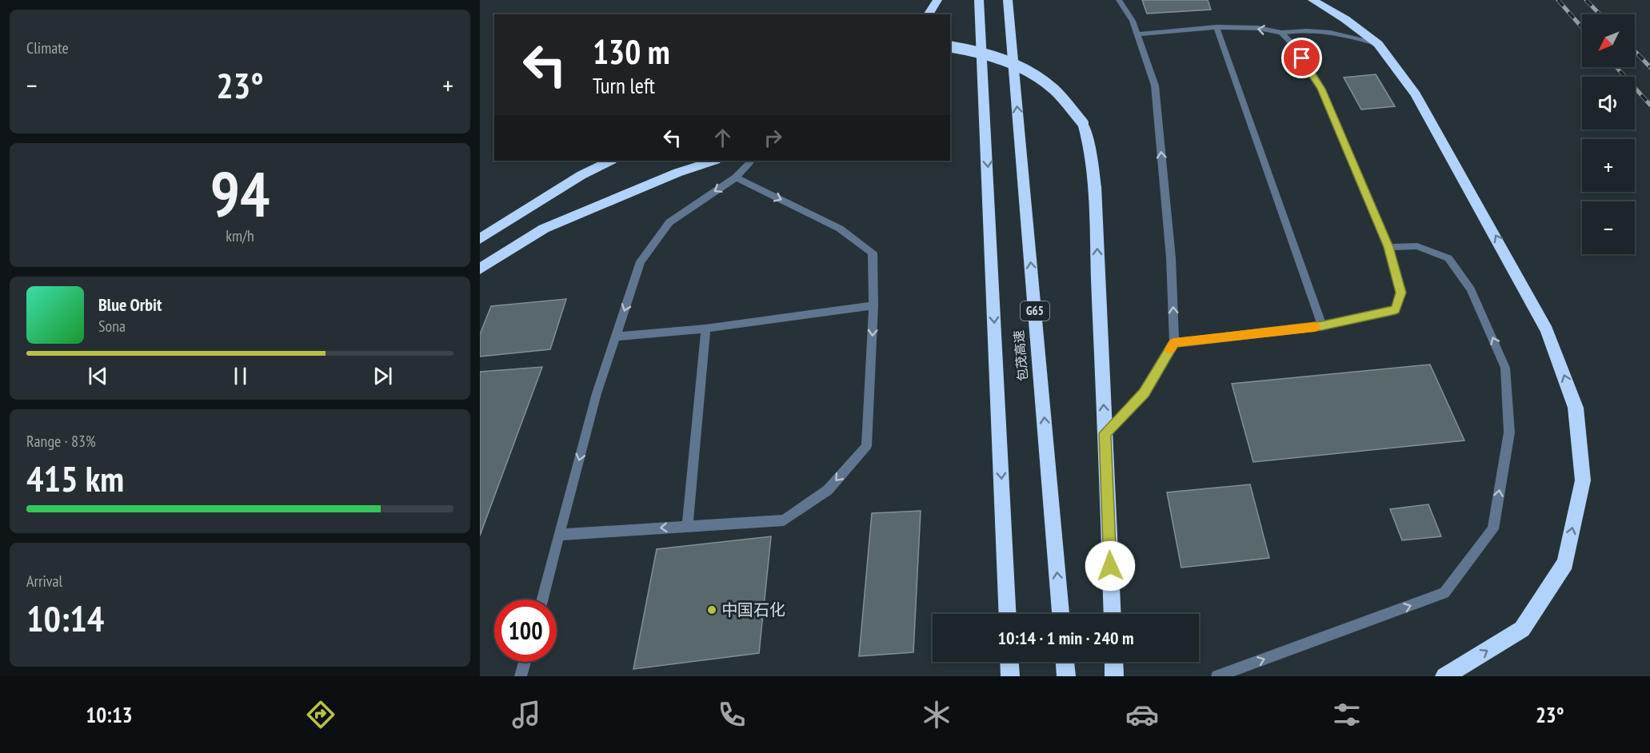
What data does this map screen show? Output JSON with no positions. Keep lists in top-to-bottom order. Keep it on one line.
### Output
{"streets":{"highway":["G65","包茂高速"]},"places":["中国石化"],"north":"bottom left","page":{"tile":["Climate",["94","km/h"],["Range · 83%","415 km"],["Arrival","10:14"]],"map_buttons":["+","−"],"turn":["130 m","Turn left"],"heat":["−","23°","+"],"song":["Blue Orbit","Sona"],"limit":"100","trip":"10:14 · 1 min · 240 m","tabs":["10:13","23°"]}}
